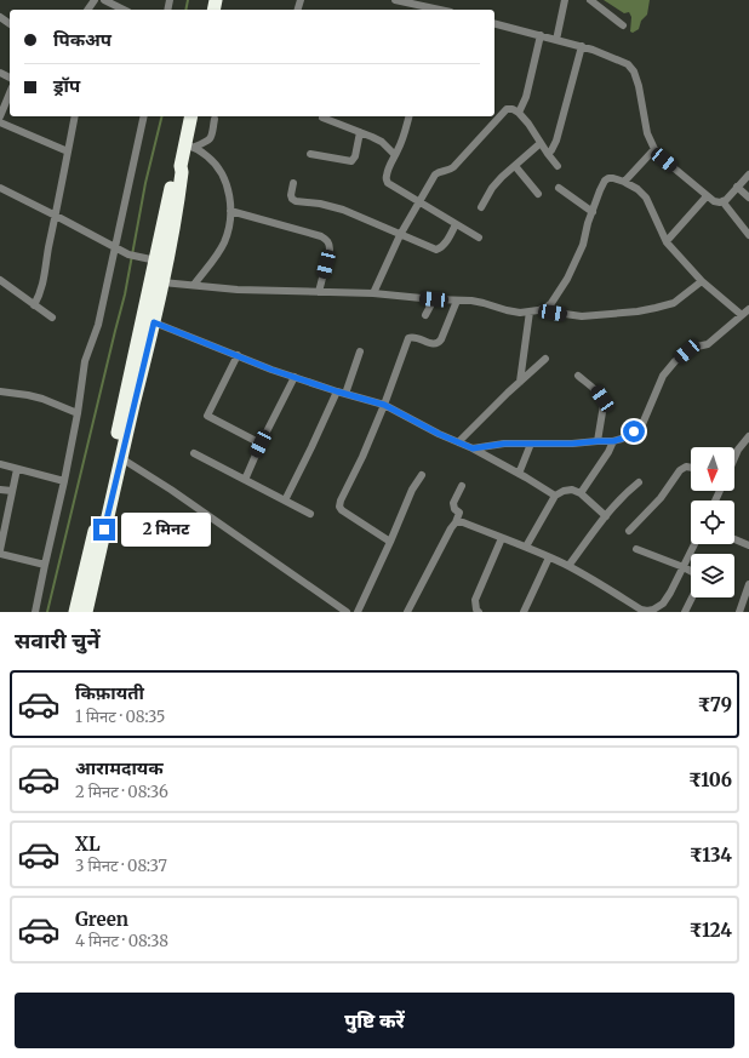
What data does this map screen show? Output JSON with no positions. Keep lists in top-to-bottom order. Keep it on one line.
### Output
{"north":"bottom","page":{"banner":["पिकअप","ड्रॉप"],"bubble":"2 मिनट","heading":"सवारी चुनें","list":[{"name":"किफ़ायती","note":"1 मिनट · 08:35","value":"₹79"},{"name":"आरामदायक","note":"2 मिनट · 08:36","value":"₹106"},{"name":"XL","note":"3 मिनट · 08:37","value":"₹134"},{"name":"Green","note":"4 मिनट · 08:38","value":"₹124"}],"buttons":"पुष्टि करें"}}
